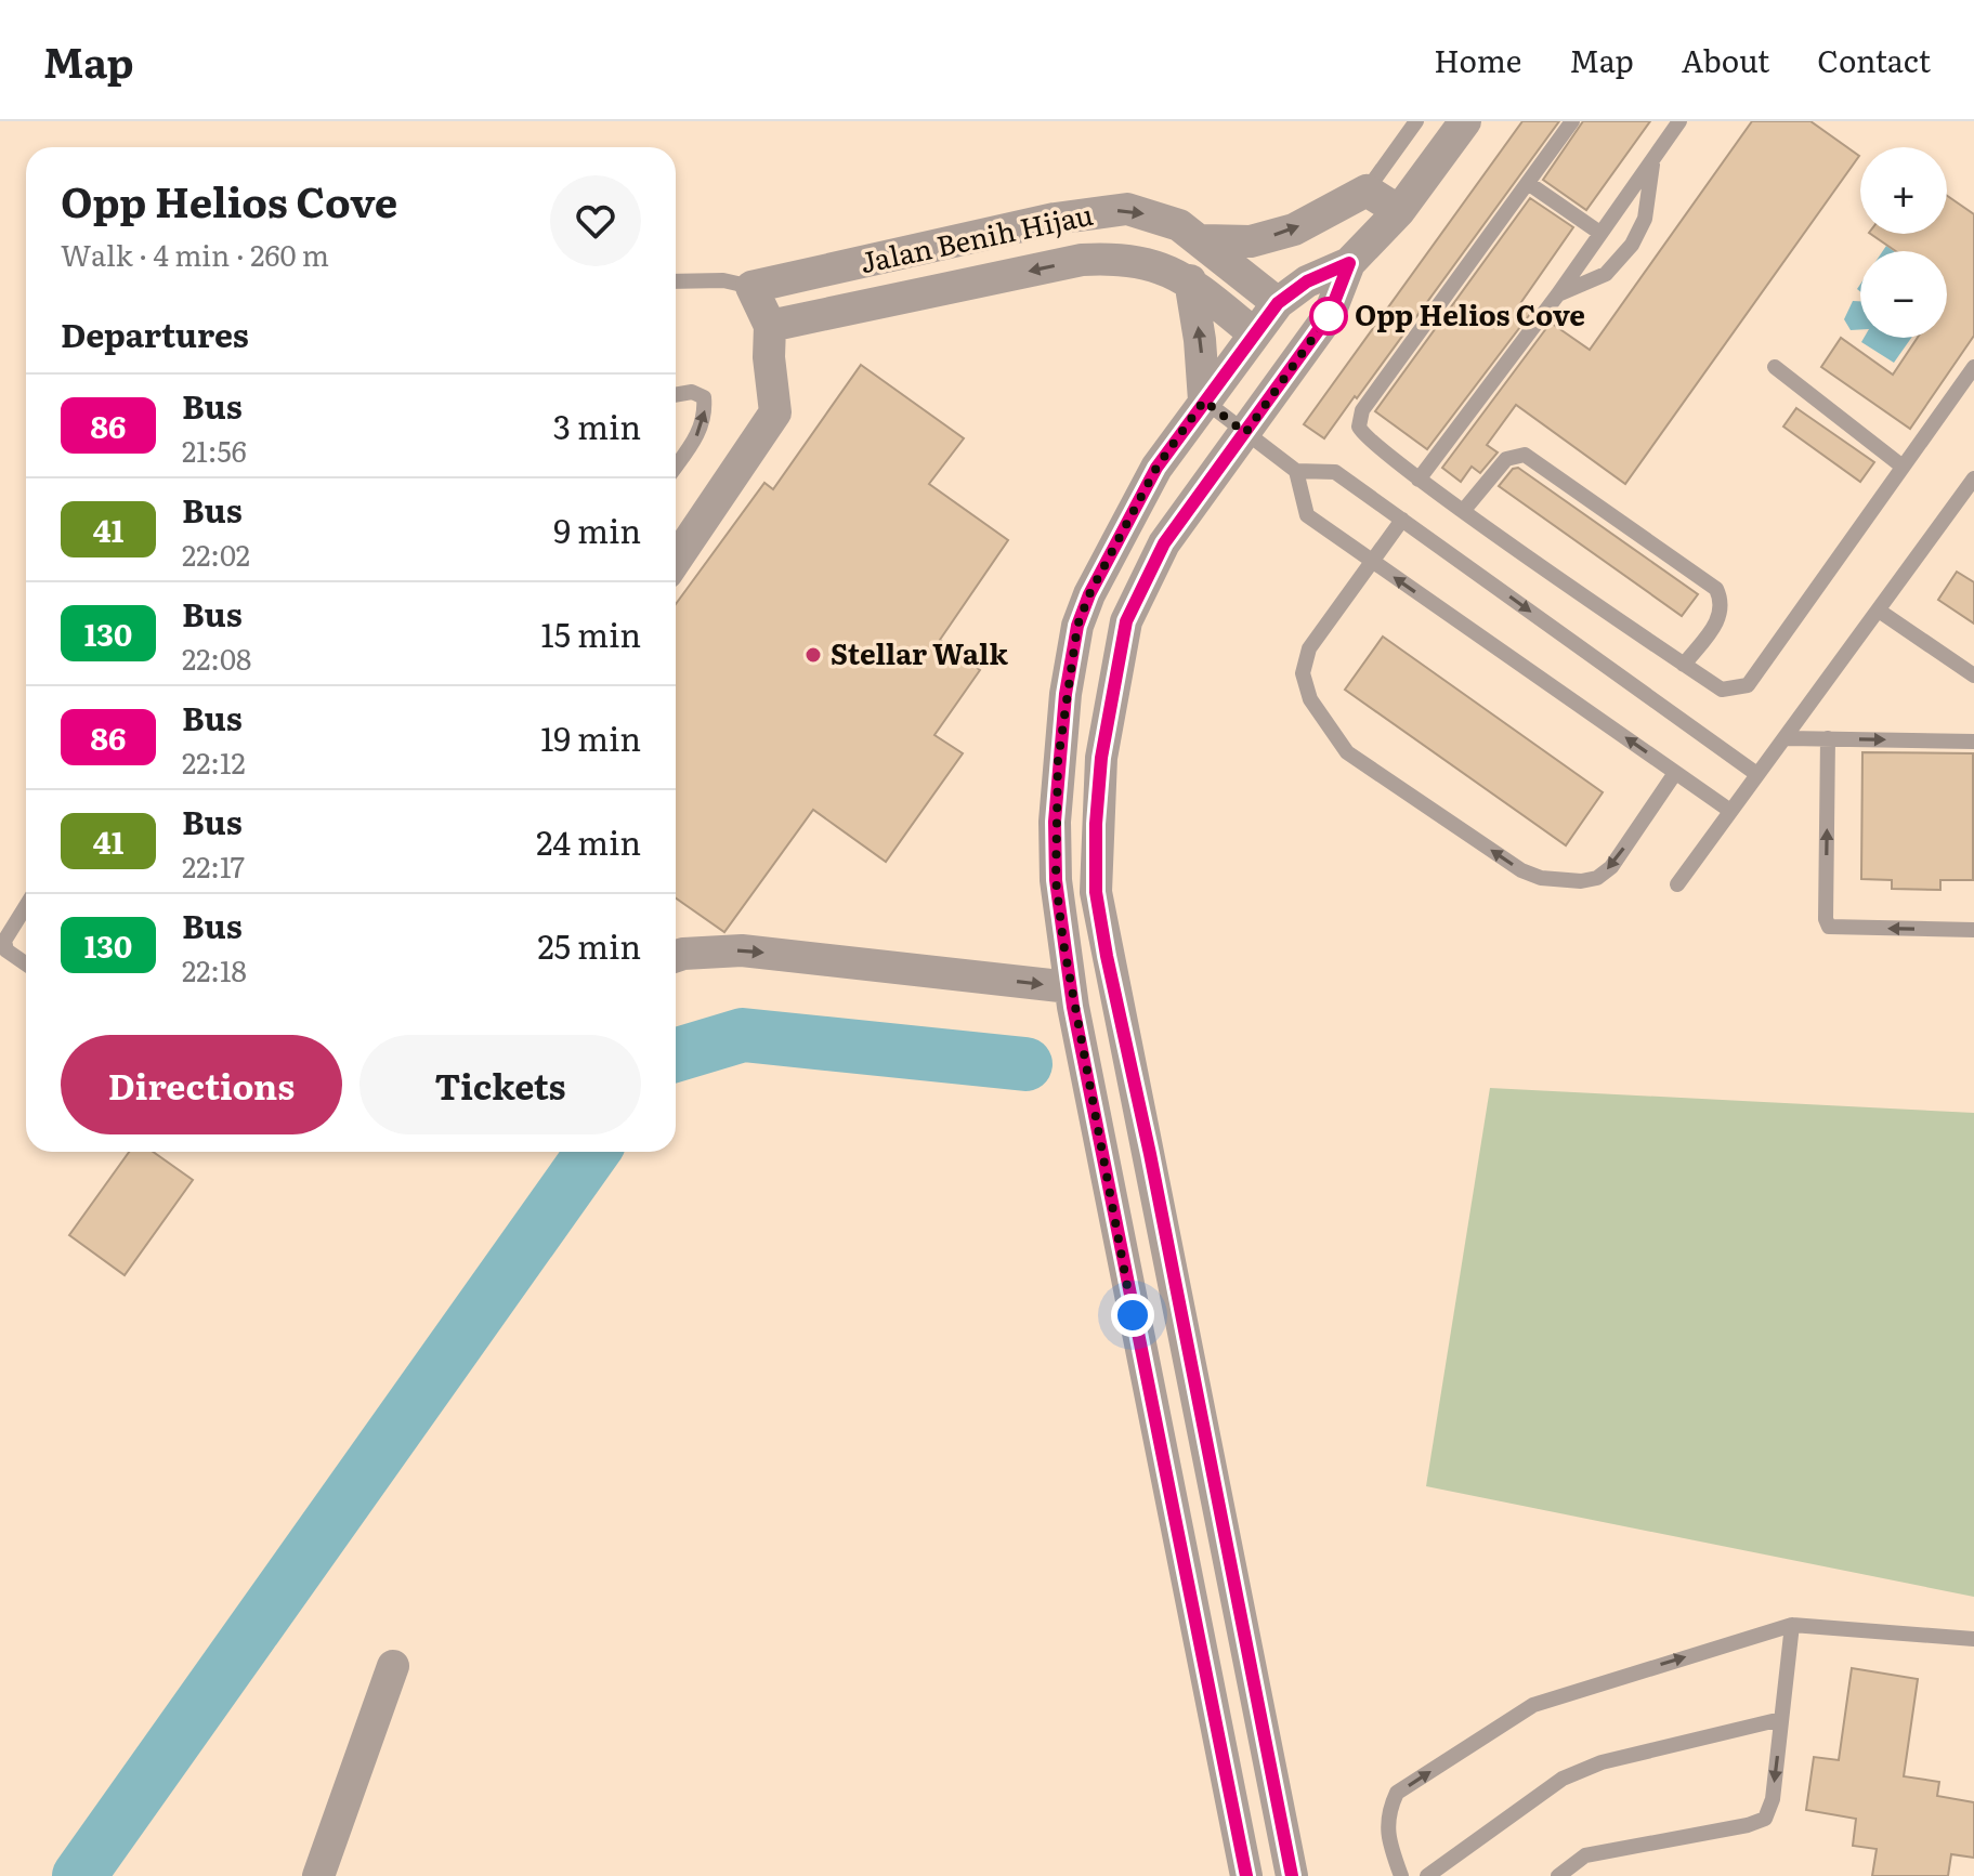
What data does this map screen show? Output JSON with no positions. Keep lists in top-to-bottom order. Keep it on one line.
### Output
{"streets":{"street":["Jalan Benih Hijau"]},"places":["Opp Helios Cove","Stellar Walk"],"lines":["bus line 86"],"page":{"header":"Map","nav":["Home","Map","About","Contact"],"map_buttons":["+","−"],"heading":[["Opp Helios Cove","Walk · 4 min · 260 m"],"Departures"],"list":[{"mark":"86","name":"Bus","note":"21:56","value":"3 min"},{"mark":"41","name":"Bus","note":"22:02","value":"9 min"},{"mark":"130","name":"Bus","note":"22:08","value":"15 min"},{"mark":"86","name":"Bus","note":"22:12","value":"19 min"},{"mark":"41","name":"Bus","note":"22:17","value":"24 min"},{"mark":"130","name":"Bus","note":"22:18","value":"25 min"}],"buttons":["Directions","Tickets"]}}
